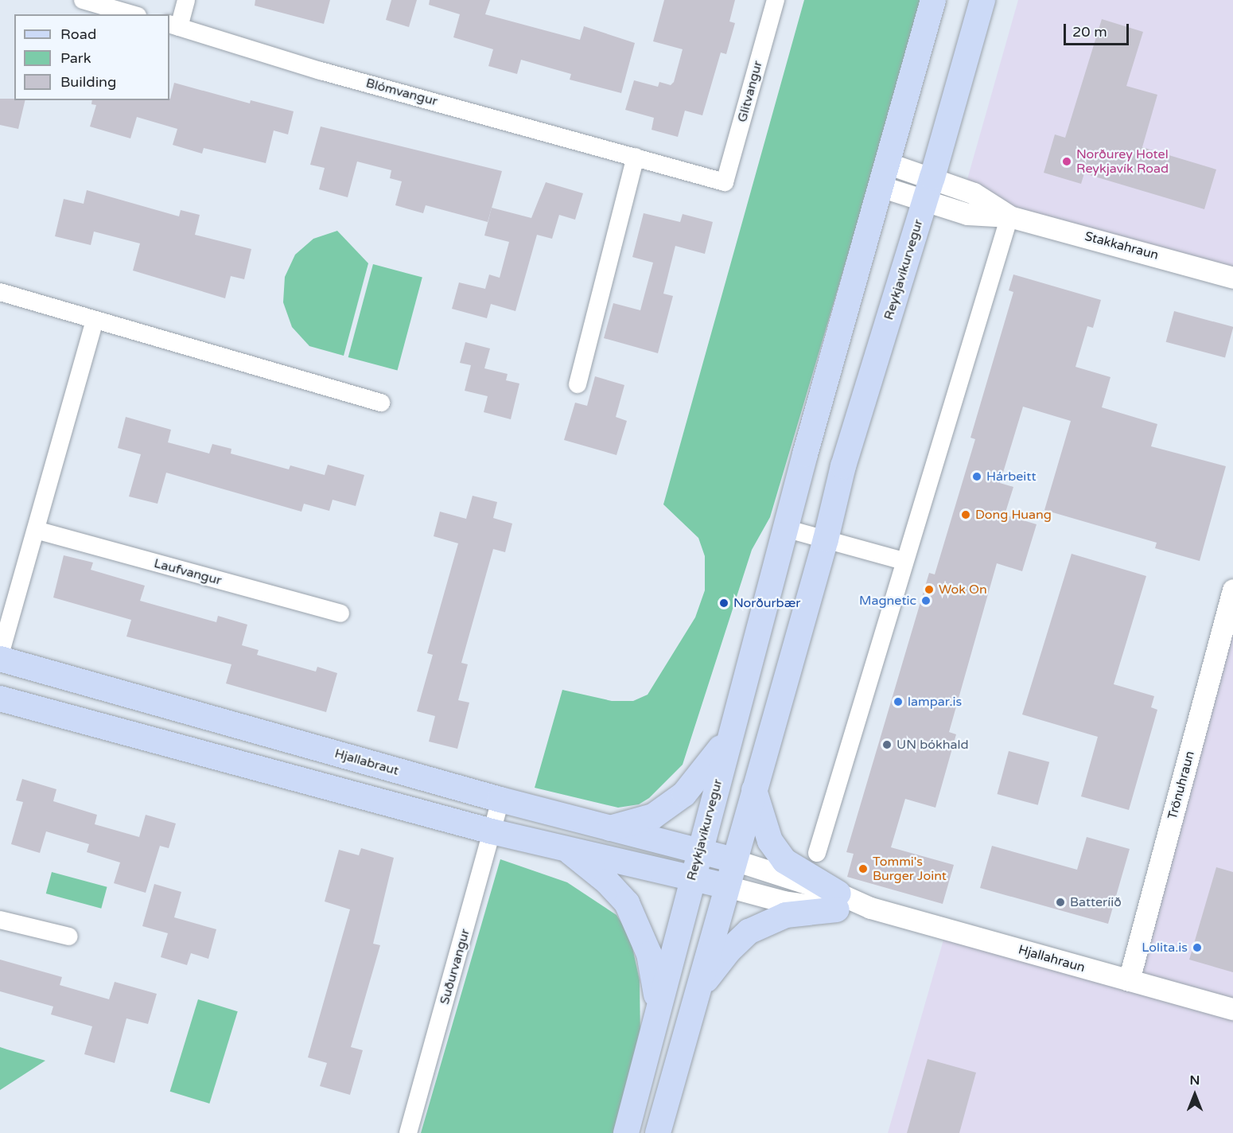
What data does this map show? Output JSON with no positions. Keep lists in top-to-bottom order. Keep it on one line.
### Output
{"streets":{"main road":["Reykjavíkurvegur","Hjallabraut"],"street":["Glitvangur","Blómvangur","Stakkahraun","Laufvangur","Trönuhraun","Hjallahraun","Suðurvangur"]},"crossings":[["Glitvangur","Blómvangur"],["Stakkahraun","Reykjavíkurvegur"],["Reykjavíkurvegur","Hjallabraut"],["Reykjavíkurvegur","Hjallahraun"],["Hjallabraut","Hjallahraun"],["Hjallabraut","Suðurvangur"],["Trönuhraun","Hjallahraun"]],"places":["Norðurey Hotel Reykjavík Road","Hárbeitt","Dong Huang","Wok On","Magnetic","Norðurbær","lampar.is","UN bókhald","Tommi's Burger Joint","Batteríið","Lolita.is"],"legend":["Road","Park","Building"],"scale_bar":"20 m","north":"top"}
